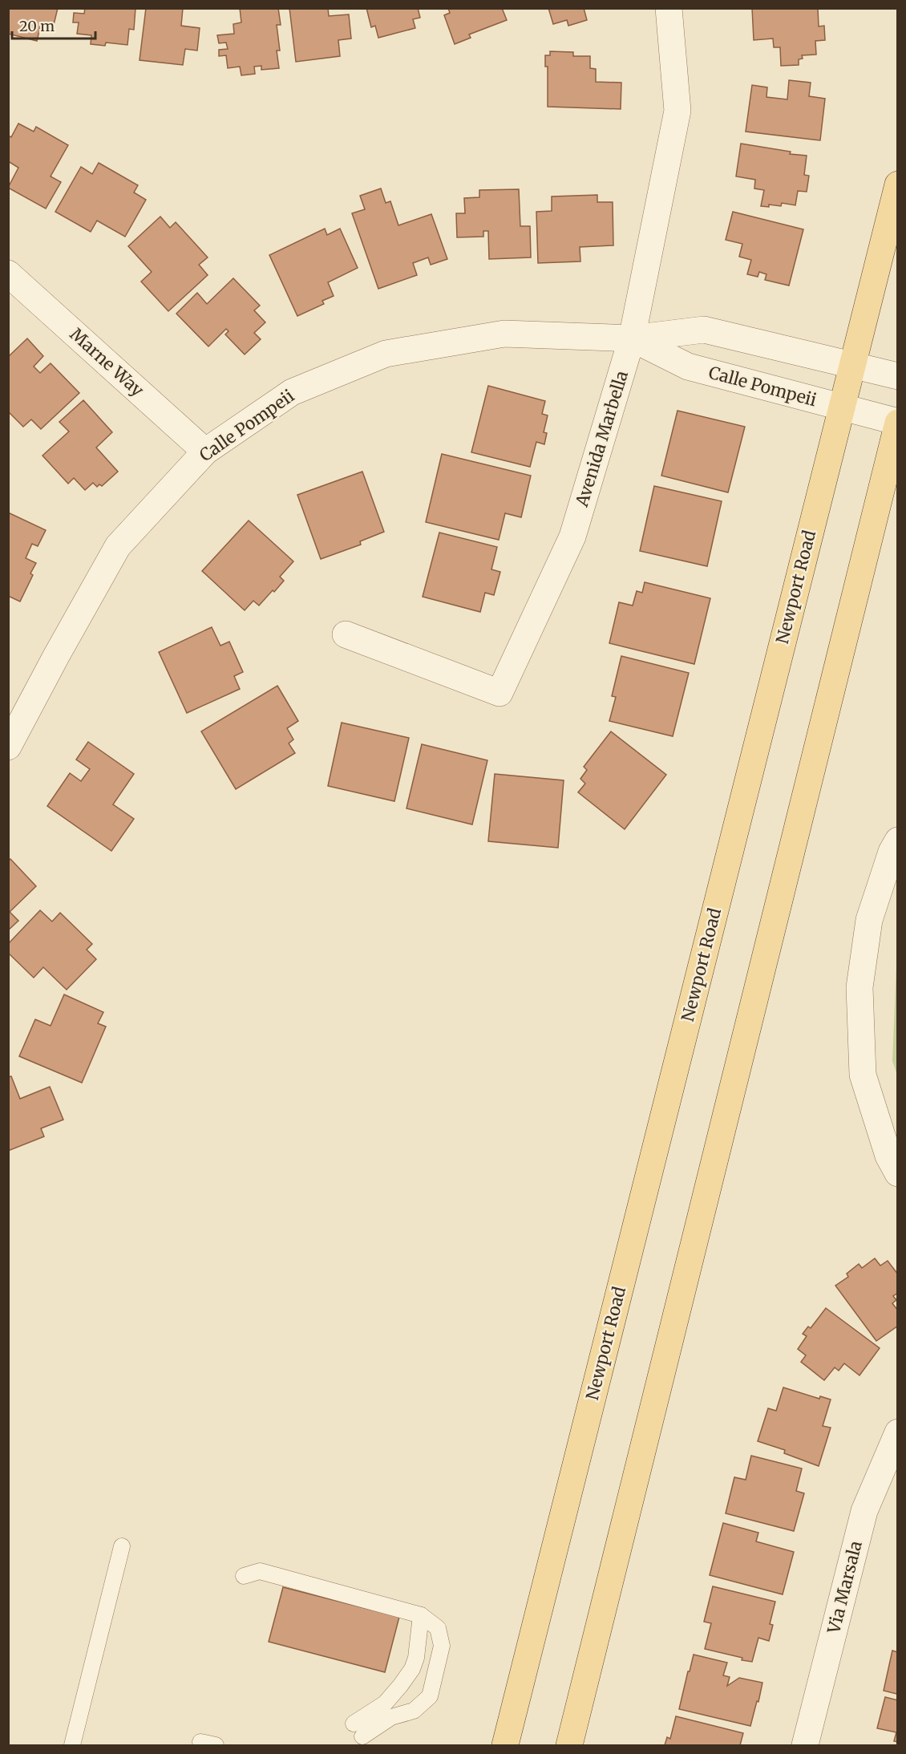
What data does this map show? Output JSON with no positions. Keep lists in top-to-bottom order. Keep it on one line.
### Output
{"streets":{"main road":["Newport Road"],"street":["Marne Way","Calle Pompeii","Avenida Marbella","Via Marsala"]},"crossings":[["Marne Way","Calle Pompeii"],["Calle Pompeii","Avenida Marbella"],["Calle Pompeii","Newport Road"]],"scale_bar":"20 m"}
